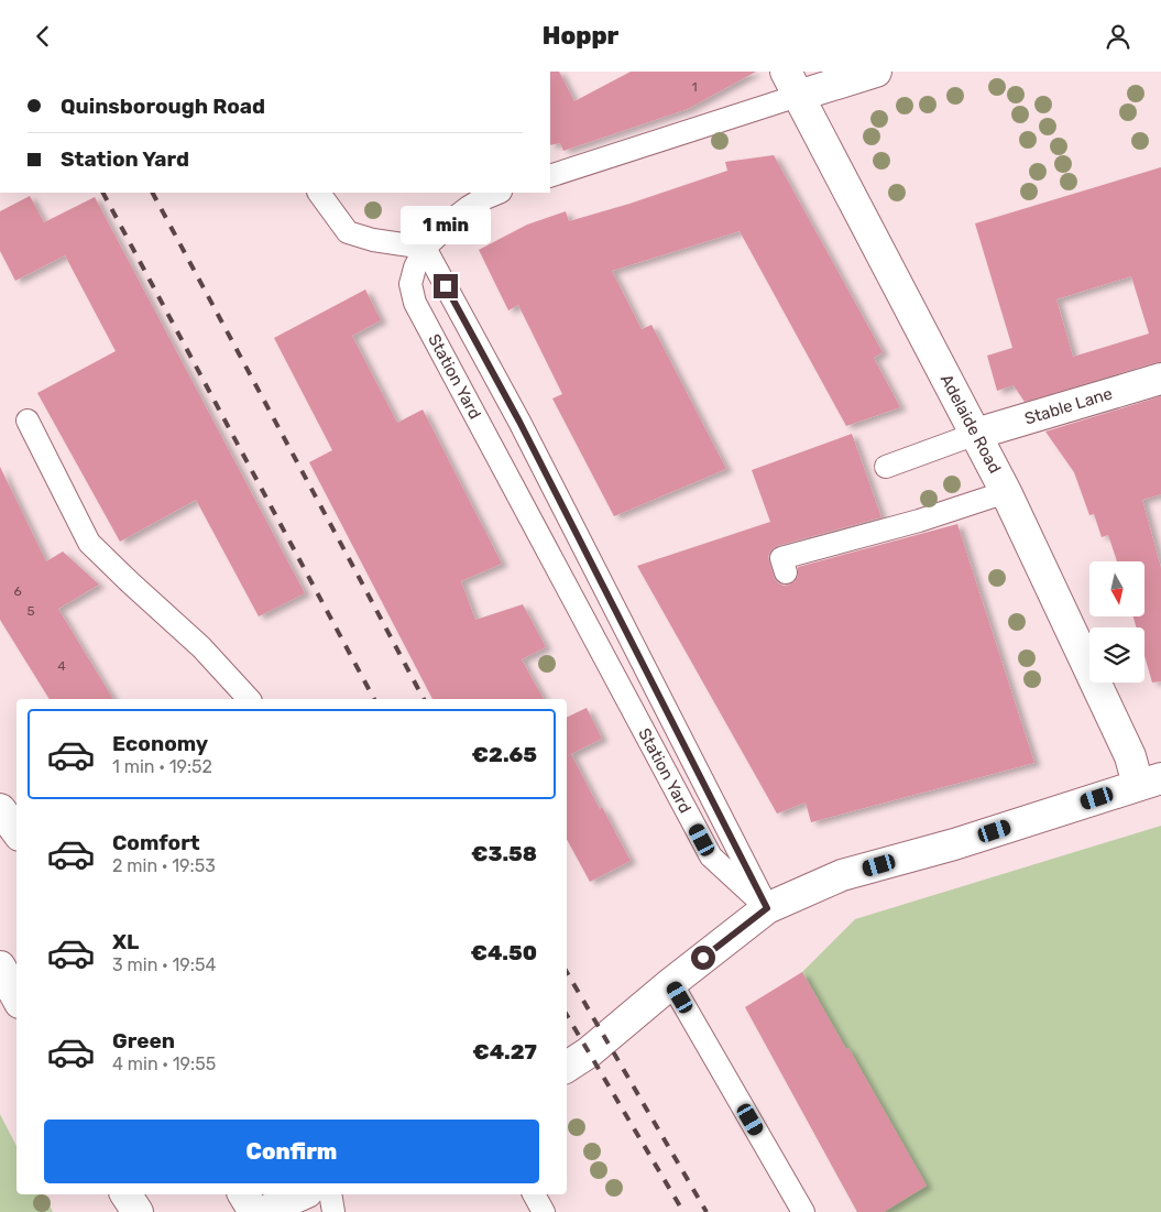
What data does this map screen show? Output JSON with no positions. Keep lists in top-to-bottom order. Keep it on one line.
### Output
{"streets":{"street":["Stable Lane","Adelaide Road"],"lane":["Station Yard"]},"crossings":[["Stable Lane","Adelaide Road"]],"house_numbers":["1","6","5","4"],"north":"bottom","page":{"header":"Hoppr","banner":["Quinsborough Road","Station Yard"],"bubble":"1 min","list":[{"name":"Economy","note":"1 min · 19:52","value":"€2.65"},{"name":"Comfort","note":"2 min · 19:53","value":"€3.58"},{"name":"XL","note":"3 min · 19:54","value":"€4.50"},{"name":"Green","note":"4 min · 19:55","value":"€4.27"}],"buttons":"Confirm"}}
